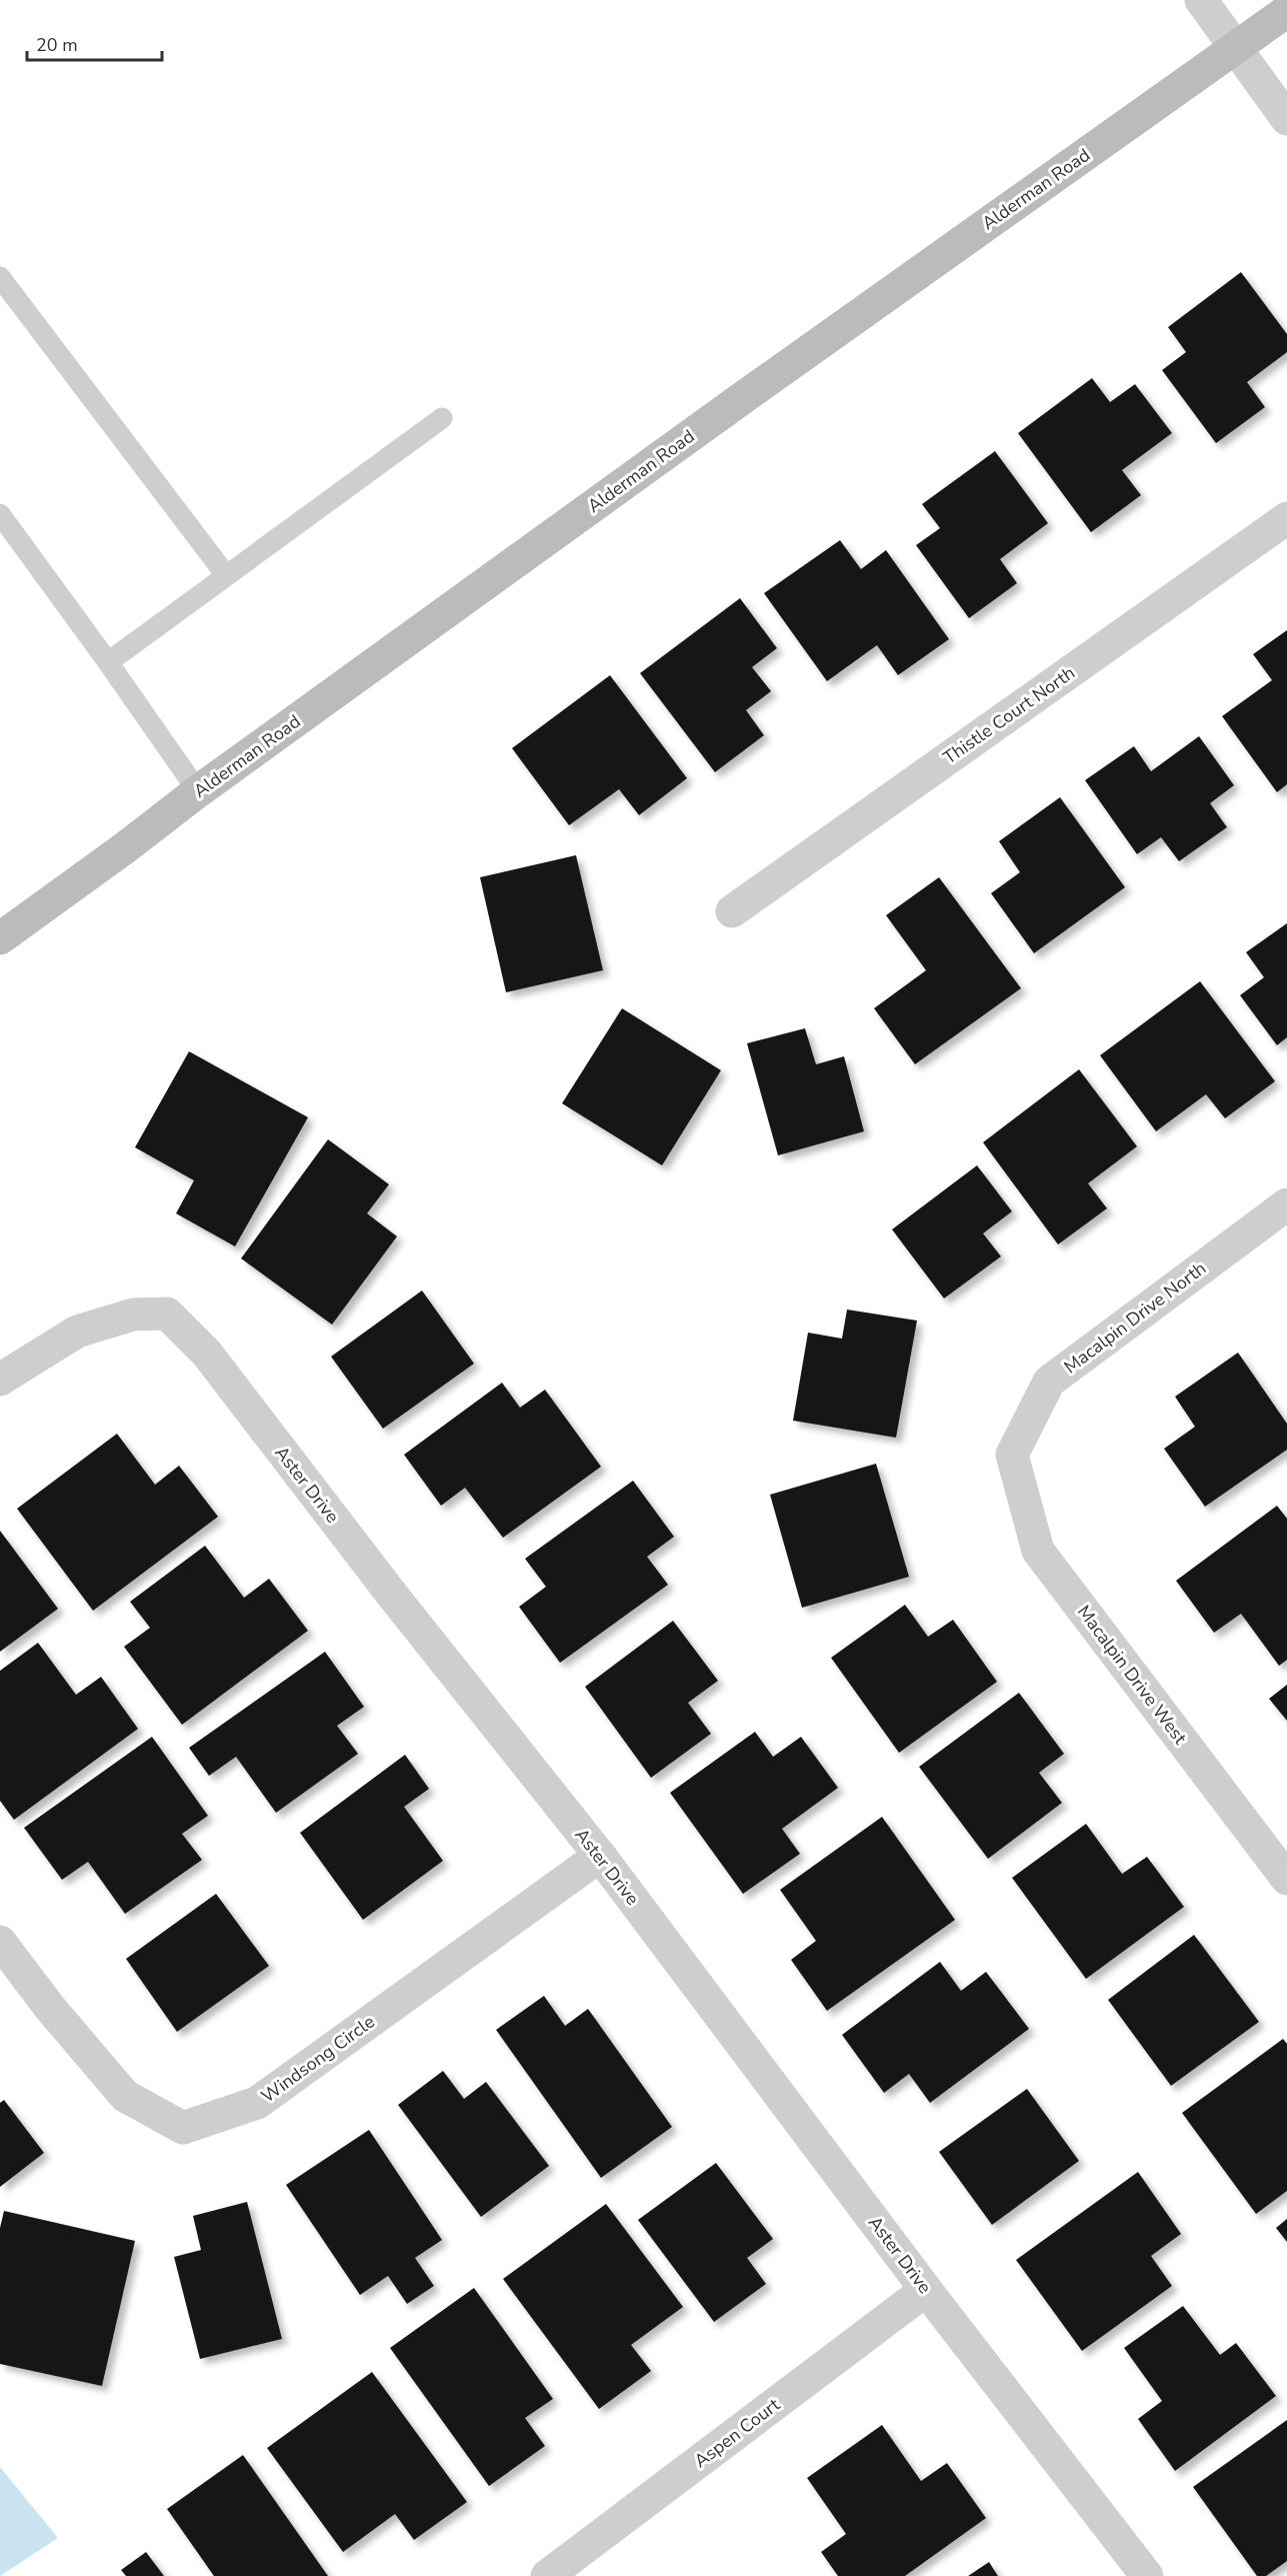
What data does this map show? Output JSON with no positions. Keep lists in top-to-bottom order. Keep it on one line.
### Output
{"streets":{"street":["Alderman Road","Thistle Court North","Macalpin Drive North","Aster Drive","Macalpin Drive West","Windsong Circle","Aspen Court"]},"crossings":[["Macalpin Drive North","Macalpin Drive West"],["Aster Drive","Windsong Circle"],["Aster Drive","Aspen Court"]],"scale_bar":"20 m"}
